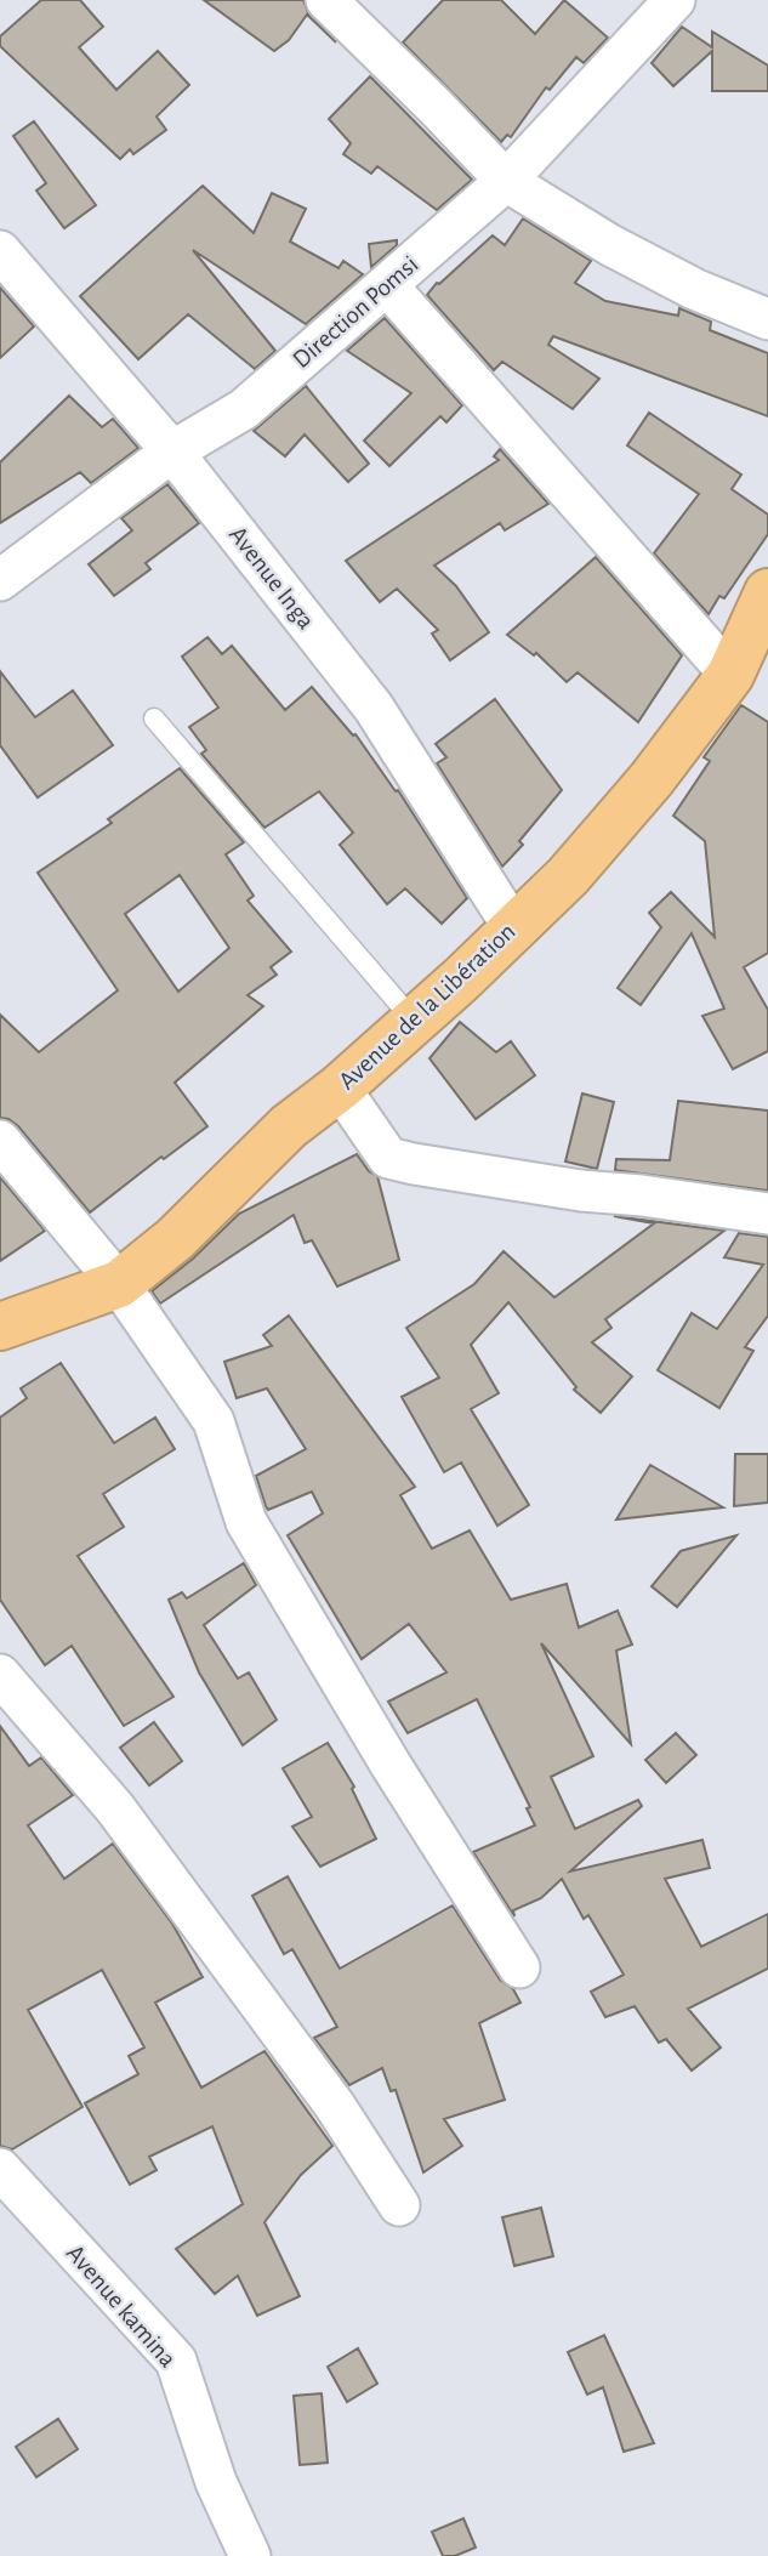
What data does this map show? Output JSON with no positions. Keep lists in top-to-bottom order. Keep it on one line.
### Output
{"streets":{"highway":["Avenue de la Libération"],"street":["Direction Pomsi","Avenue Inga","Avenue kamina"]},"crossings":[["Direction Pomsi","Avenue Inga"],["Avenue Inga","Avenue de la Libération"]]}
